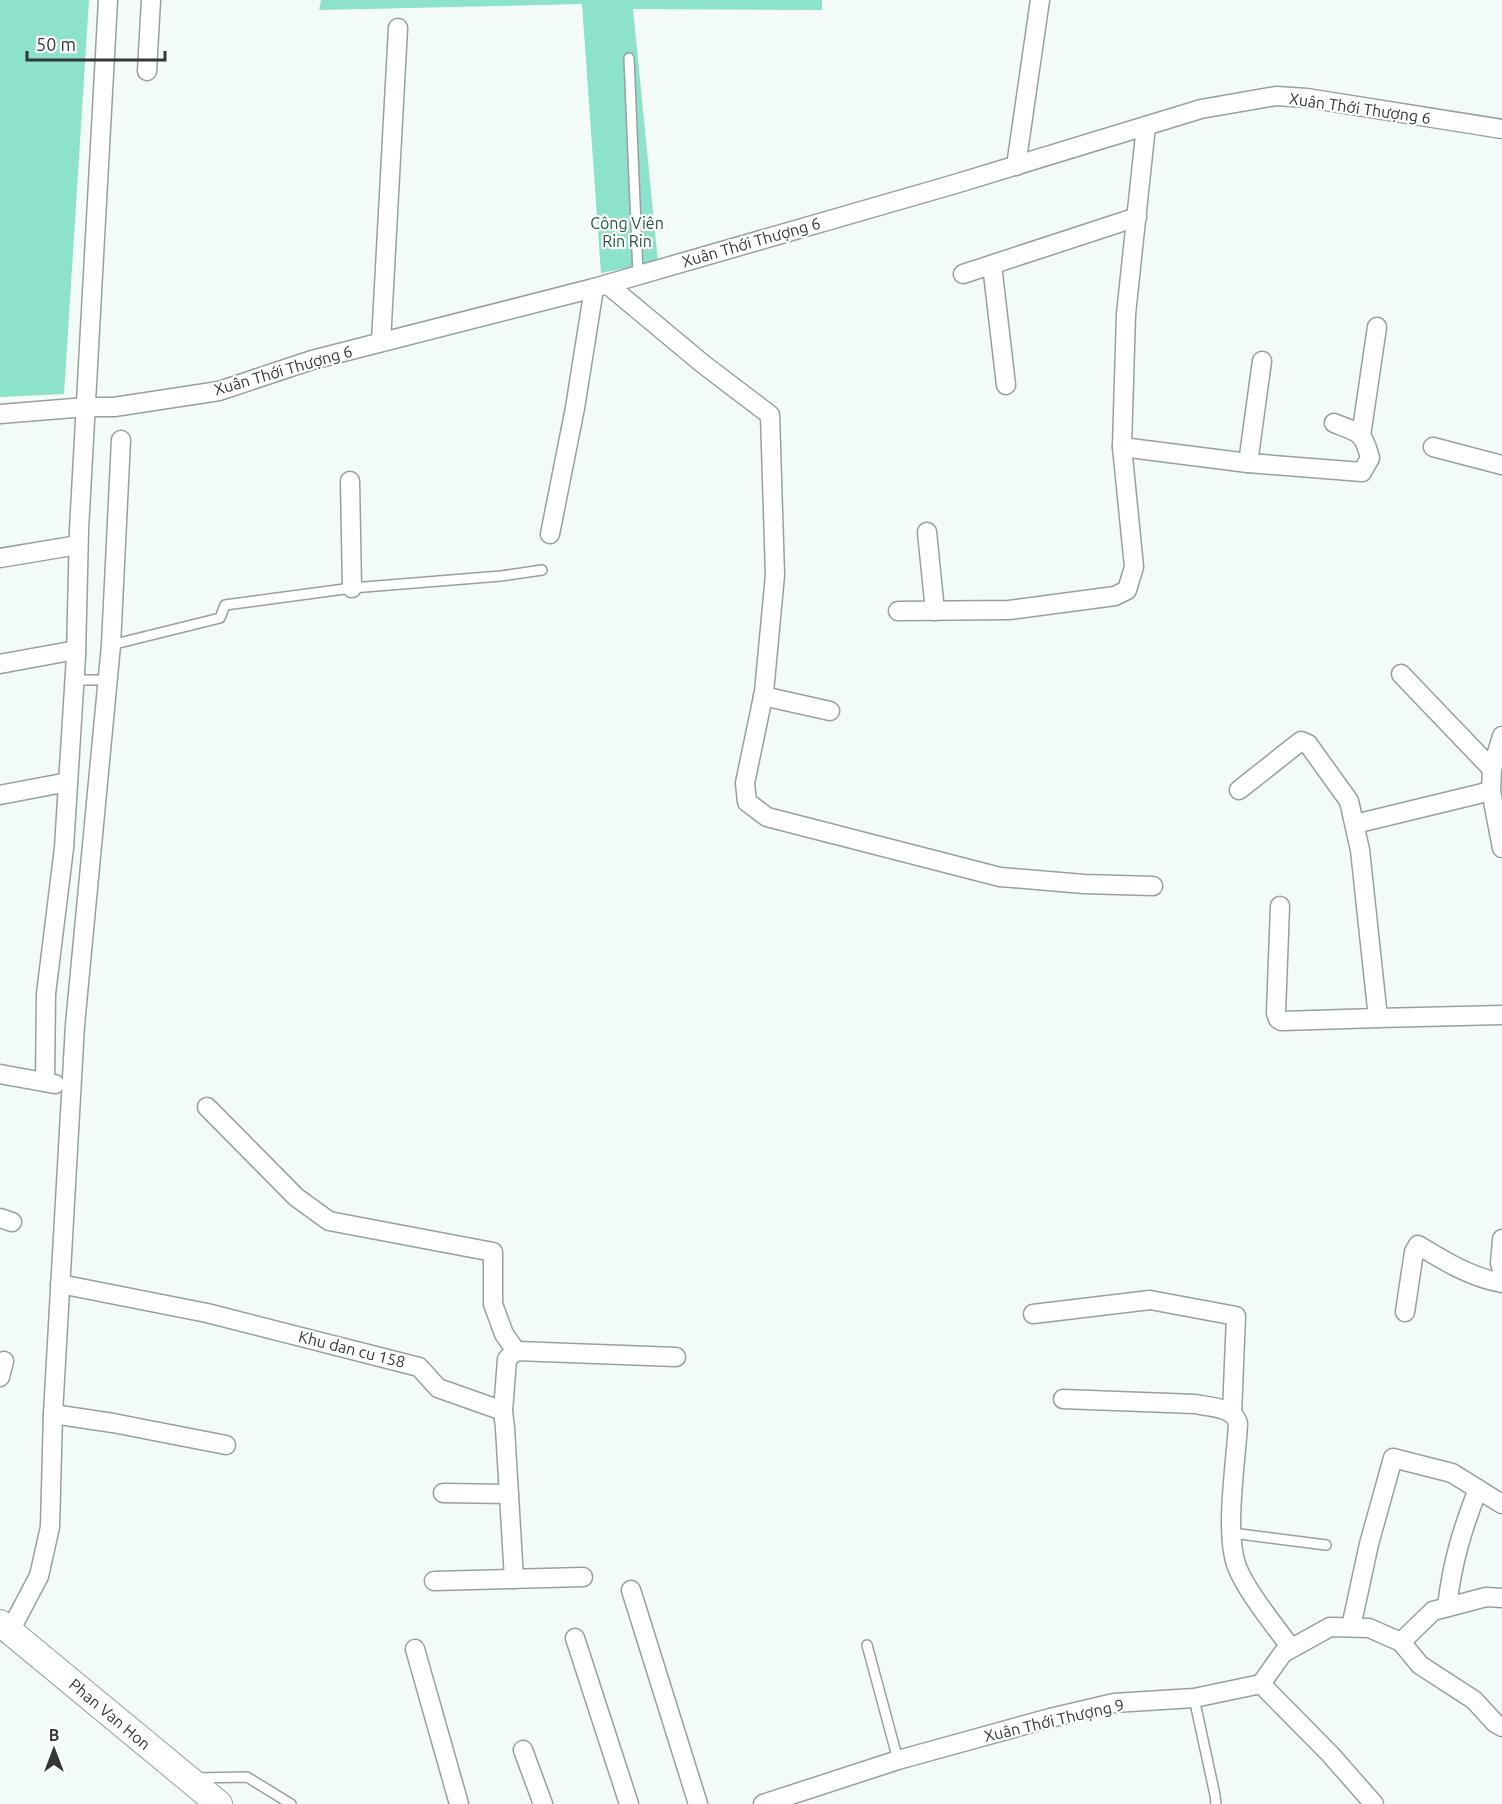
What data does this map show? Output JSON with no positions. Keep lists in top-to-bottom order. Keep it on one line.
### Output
{"streets":{"main road":["Phan Van Hon"],"street":["Xuân Thới Thượng 6","Khu dan cu 158","Xuân Thới Thượng 9"]},"parks":["Công Viên Rin Rin"],"scale_bar":"50 m","north":"top"}
